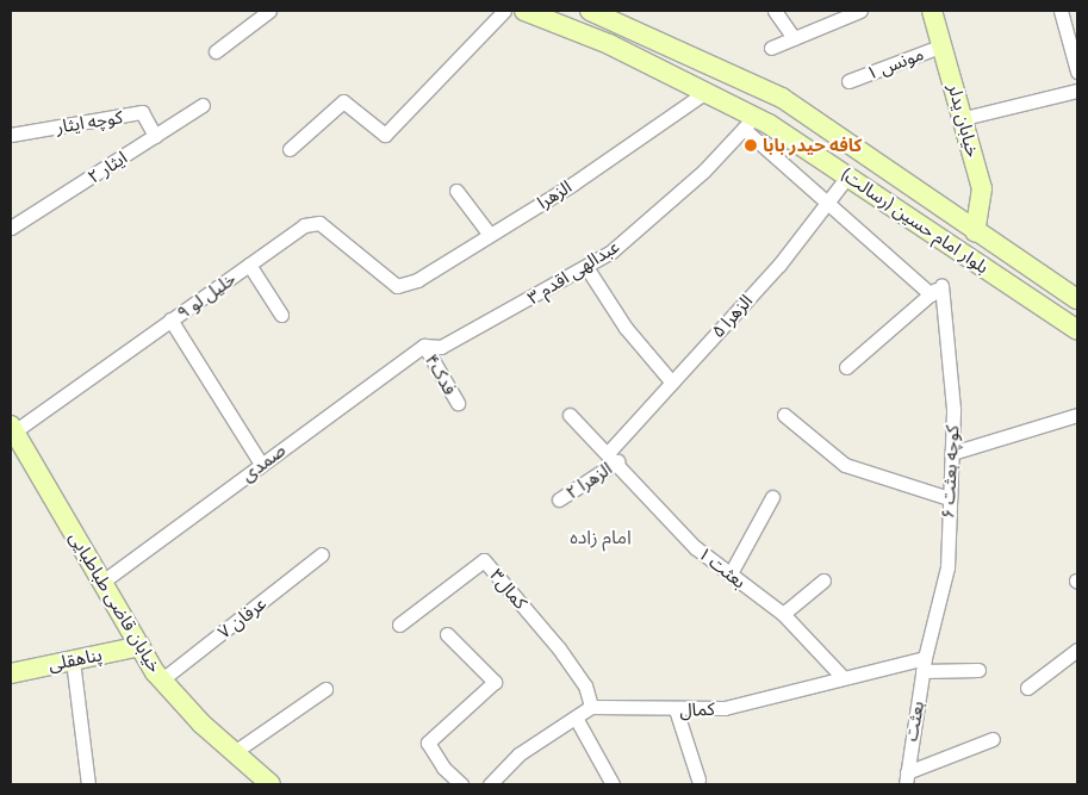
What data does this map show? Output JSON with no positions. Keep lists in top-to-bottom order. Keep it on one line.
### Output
{"streets":{"main road":["خیابان یدلر","بلوار امام حسین (رسالت)","خیابان قاضی طباطبایی","پناهقلی"],"street":["مونس ۱","کوچه ایثار","ایثار ۲","الزهرا","عبدالهی اقدم ۳","خلیل لو ۹","الزهرا ۵","فدک۴","صمدی","کوچه بعثت ۶","الزهرا ۲","بعثت ۱","کمال۳","عرفان ۷","کمال","بعثت"]},"crossings":[["مونس ۱","خیابان یدلر"],["خیابان یدلر","بلوار امام حسین (رسالت)"],["کوچه ایثار","ایثار ۲"],["الزهرا","بلوار امام حسین (رسالت)"],["الزهرا","خلیل لو ۹"],["بلوار امام حسین (رسالت)","عبدالهی اقدم ۳"],["بلوار امام حسین (رسالت)","الزهرا ۵"],["عبدالهی اقدم ۳","فدک۴"],["عبدالهی اقدم ۳","صمدی"],["خلیل لو ۹","خیابان قاضی طباطبایی"],["الزهرا ۵","الزهرا ۲"],["الزهرا ۵","بعثت ۱"],["فدک۴","صمدی"],["صمدی","خیابان قاضی طباطبایی"],["کوچه بعثت ۶","کمال"],["کوچه بعثت ۶","بعثت"],["الزهرا ۲","بعثت ۱"],["بعثت ۱","کمال"],["کمال۳","کمال"],["خیابان قاضی طباطبایی","عرفان ۷"],["خیابان قاضی طباطبایی","پناهقلی"],["کمال","بعثت"]],"districts":["امام زاده"],"places":["کافه حیدر بابا"]}
